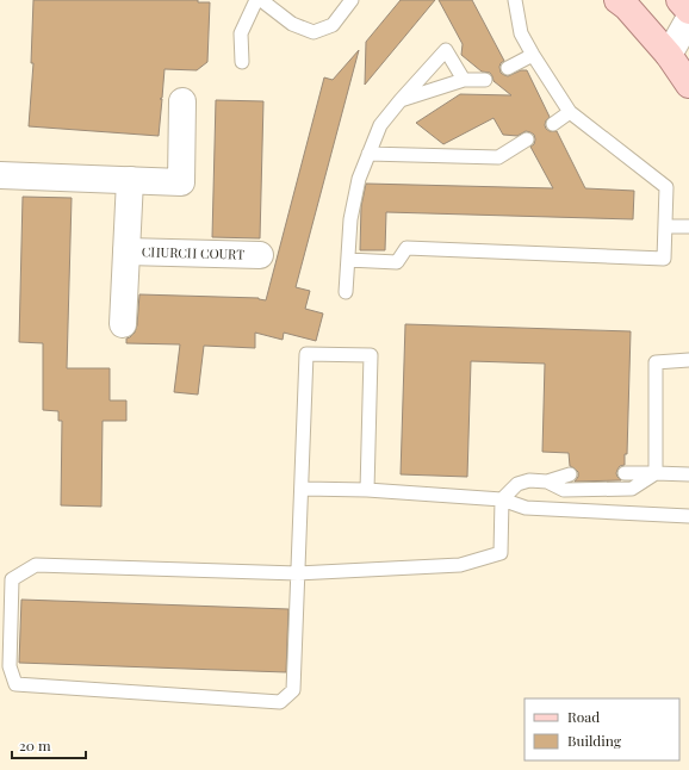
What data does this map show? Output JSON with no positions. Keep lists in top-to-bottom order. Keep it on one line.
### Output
{"streets":{"street":["CHURCH COURT"]},"legend":["Road","Building"],"scale_bar":"20 m"}
